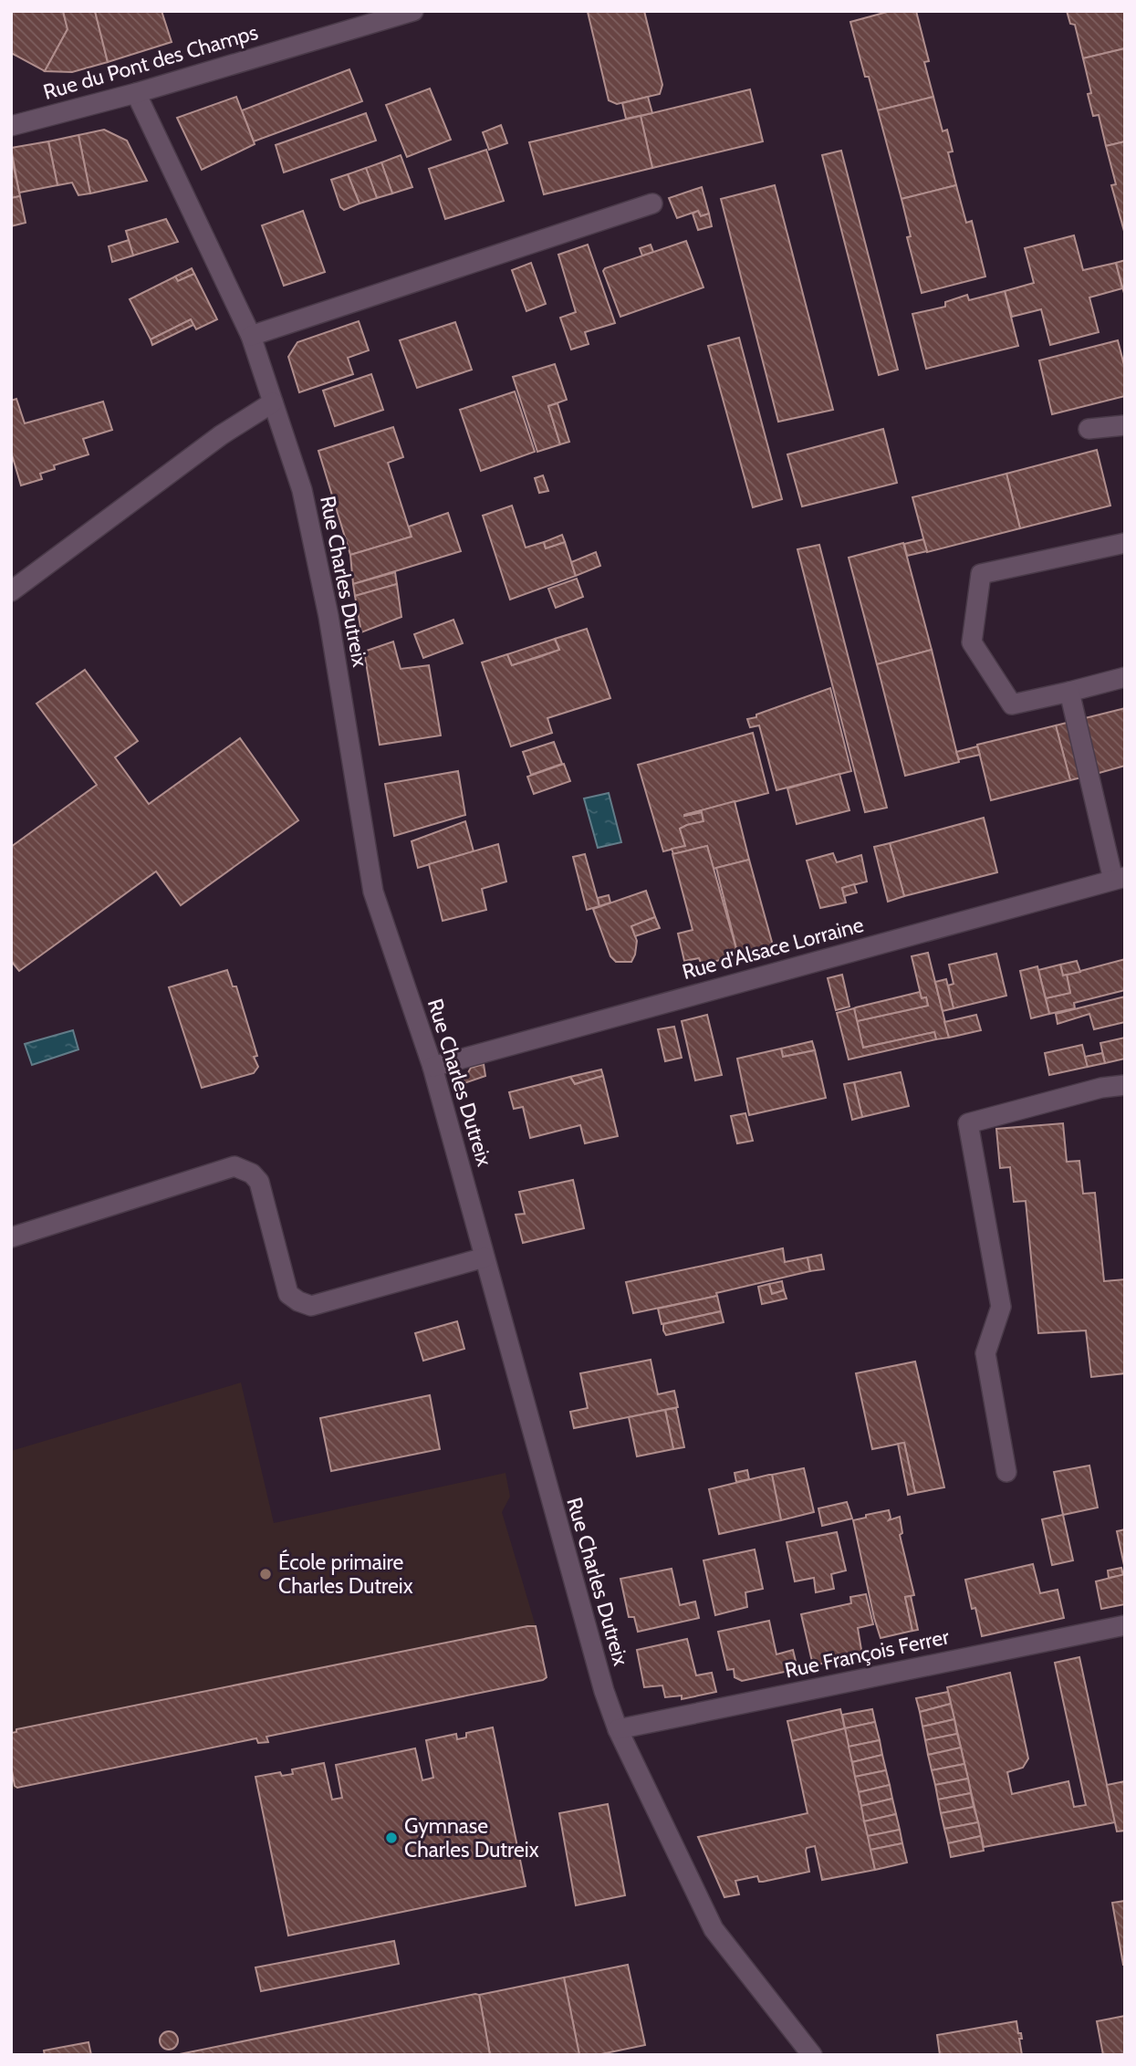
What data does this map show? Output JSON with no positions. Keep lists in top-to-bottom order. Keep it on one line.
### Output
{"streets":{"street":["Rue du Pont des Champs","Rue Charles Dutreix","Rue d'Alsace Lorraine","Rue François Ferrer"]},"crossings":[["Rue du Pont des Champs","Rue Charles Dutreix"],["Rue Charles Dutreix","Rue d'Alsace Lorraine"],["Rue Charles Dutreix","Rue François Ferrer"]],"places":["École primaire Charles Dutreix","Gymnase Charles Dutreix"]}
